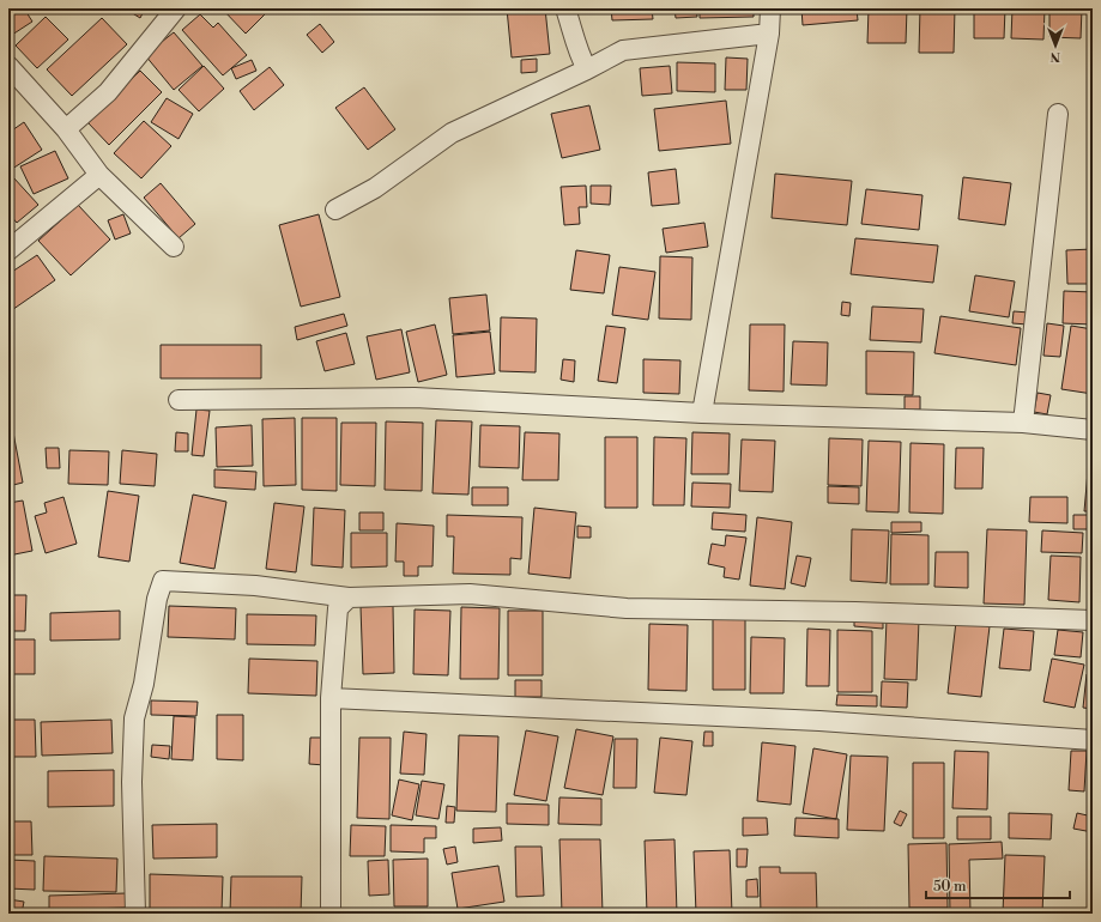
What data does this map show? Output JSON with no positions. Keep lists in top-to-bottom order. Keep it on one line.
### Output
{"scale_bar":"50 m","north":"bottom"}
